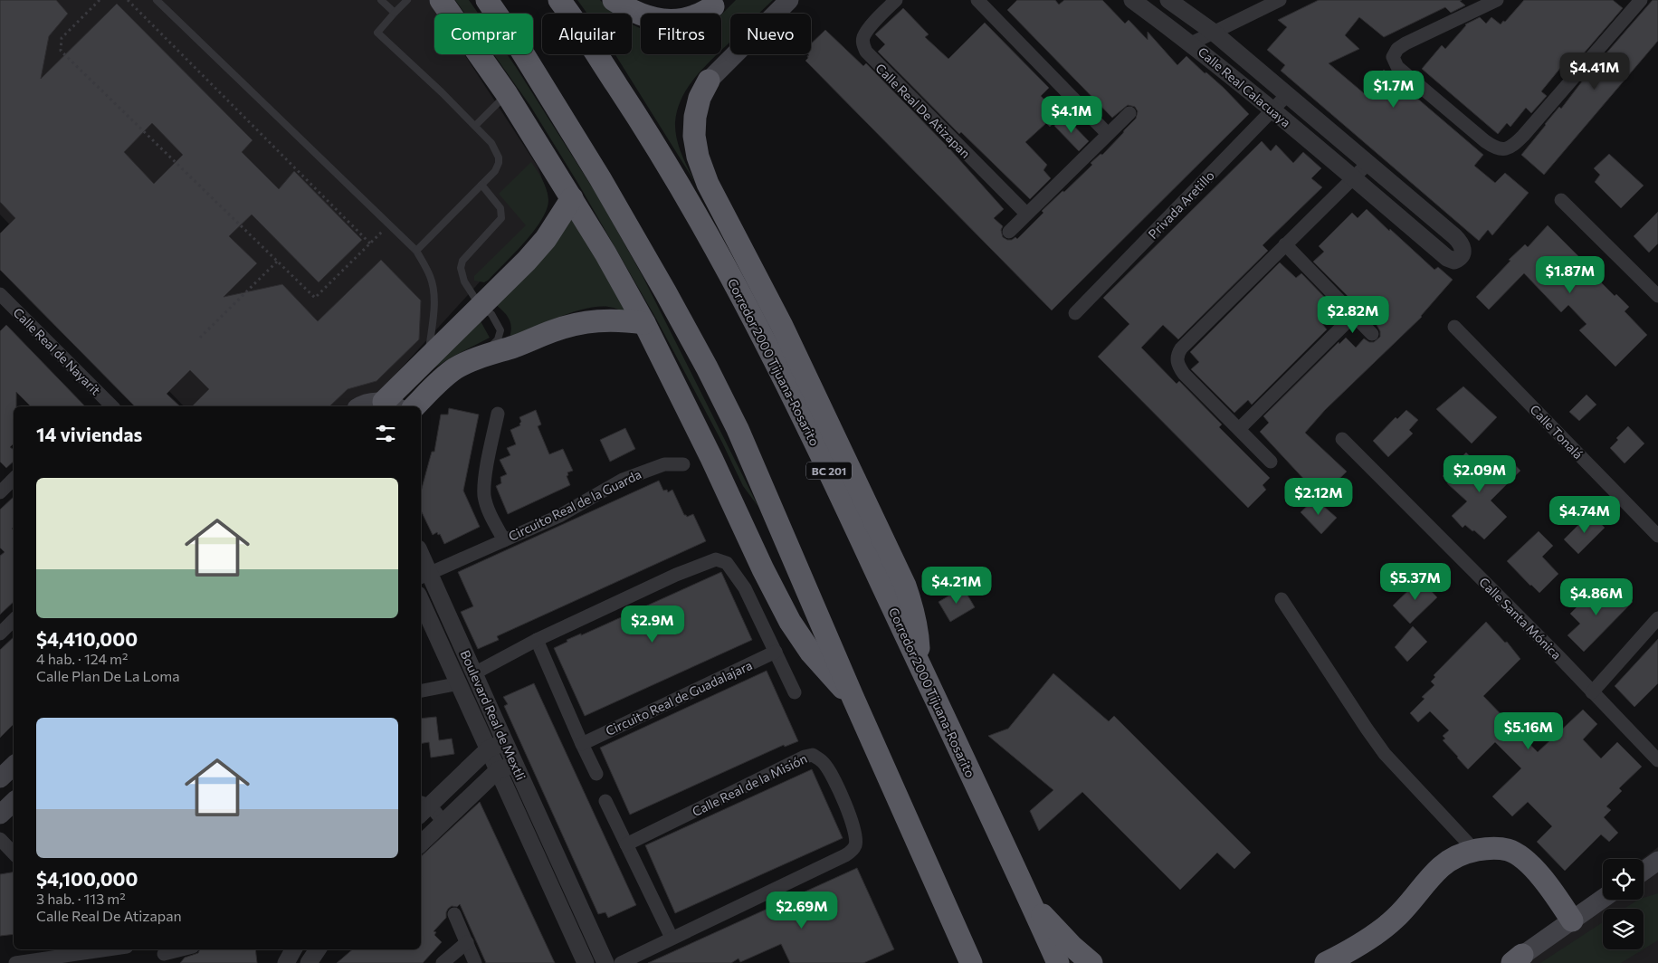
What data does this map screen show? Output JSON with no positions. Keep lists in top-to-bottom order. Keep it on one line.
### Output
{"streets":{"highway":["Corredor 2000 Tijuana-Rosarito","BC 201"],"street":["Calle Real Calacuaya","Calle Real De Atizapan","Privada Aretillo","Calle Real de Nayarit","Calle Tonalá","Circuito Real de la Guarda","Calle Santa Mónica","Circuito Real de Guadalajara","Boulevard Real de Mextli","Calle Real de la Misión"]},"crossings":[["Calle Real Calacuaya","Privada Aretillo"],["Circuito Real de la Guarda","Boulevard Real de Mextli"]],"page":{"chip":["Comprar","Alquilar","Filtros","Nuevo"],"price":["$4.41M","$1.7M","$4.1M","$1.87M","$2.82M","$2.09M","$2.12M","$4.74M","$5.37M","$4.21M","$4.86M","$2.9M","$5.16M","$2.69M"],"heading":"14 viviendas","list":[{"name":"$4,410,000","note":"4 hab. · 124 m² · Calle Plan De La Loma"},{"name":"$4,100,000","note":"3 hab. · 113 m² · Calle Real De Atizapan"}]}}
